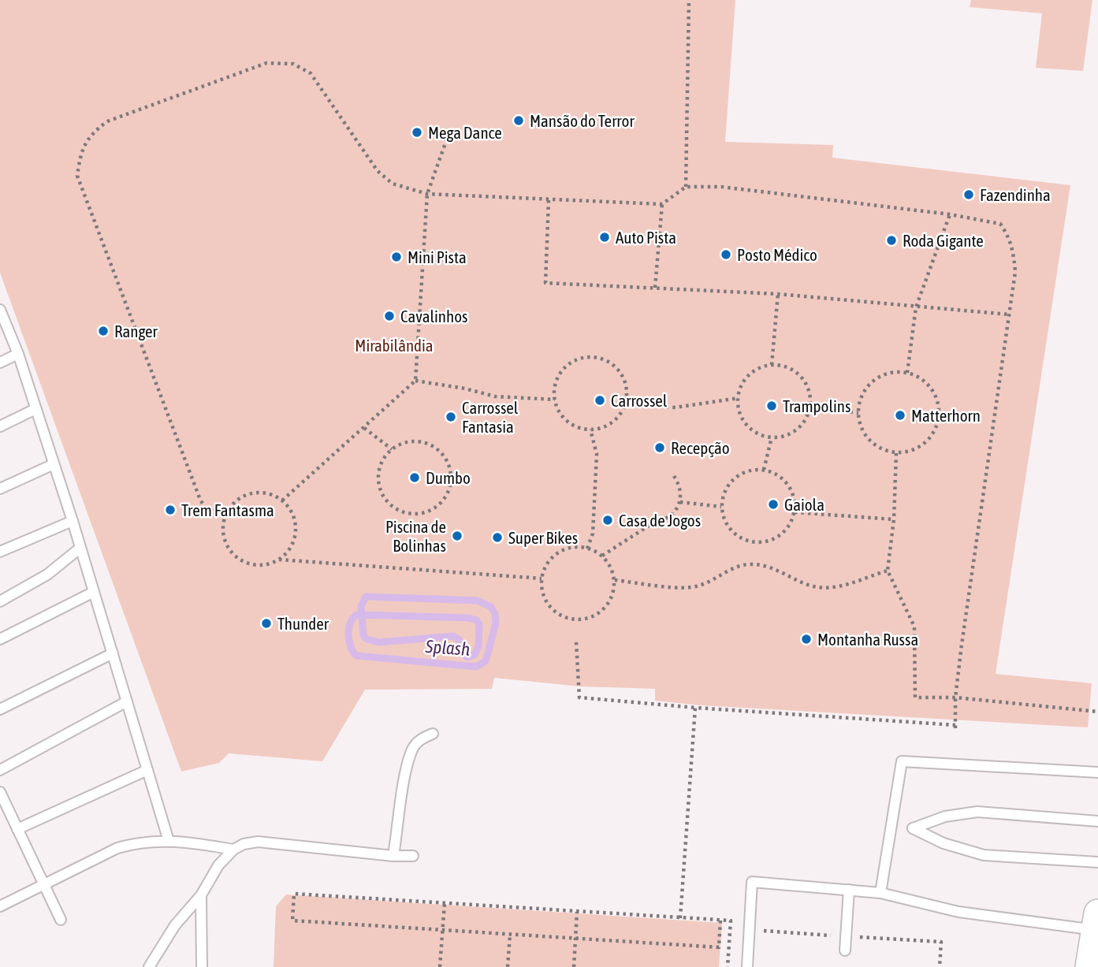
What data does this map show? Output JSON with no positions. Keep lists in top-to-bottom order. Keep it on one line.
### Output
{"water":["Splash"],"parks":["Mirabilândia"],"places":["Mansão do Terror","Mega Dance","Fazendinha","Auto Pista","Roda Gigante","Posto Médico","Mini Pista","Cavalinhos","Ranger","Carrossel","Trampolins","Matterhorn","Carrossel Fantasia","Recepção","Dumbo","Gaiola","Trem Fantasma","Casa de Jogos","Piscina de Bolinhas","Super Bikes","Thunder","Montanha Russa"]}
